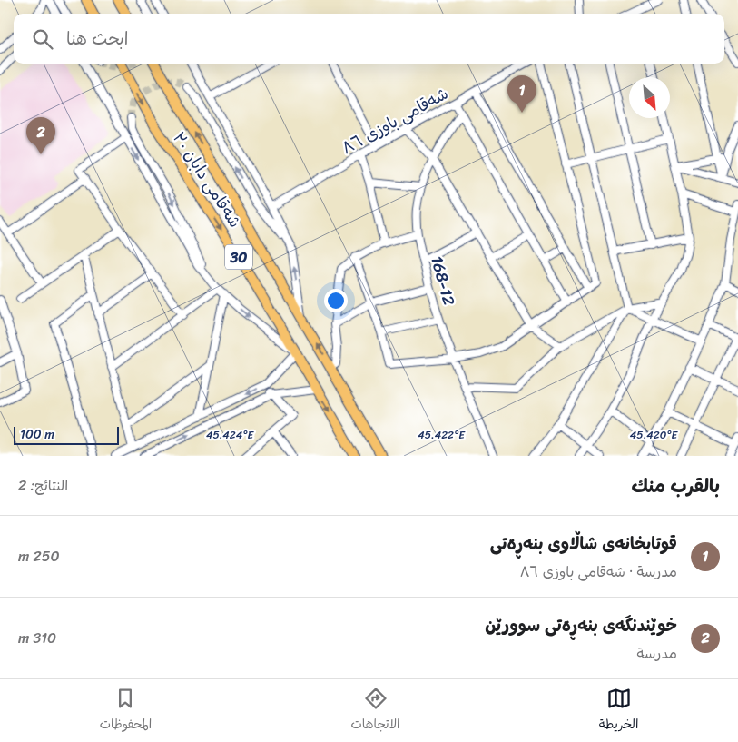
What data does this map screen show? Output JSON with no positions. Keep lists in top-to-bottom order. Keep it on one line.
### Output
{"streets":{"main road":["شەقامی دابان ٣٠","30"],"street":["شەقامی باوزی ٨٦","168-12"]},"scale_bar":"100 m","north":"bottom right","page":{"search":"ابحث هنا","pins":["1","2"],"scale":"100 m","heading":["بالقرب منك","النتائج: 2"],"list":[{"mark":"1","name":"قوتابخانەی شاڵاوی بنەڕەتی","note":"مدرسة · شەقامی باوزی ٨٦","value":"250 m"},{"mark":"2","name":"خوێندنگەی بنەڕەتی سوورێن","note":"مدرسة","value":"310 m"}],"nav":["الخريطة","الاتجاهات","المحفوظات"]},"coordinates":["45.424°E","45.422°E","45.420°E"]}
